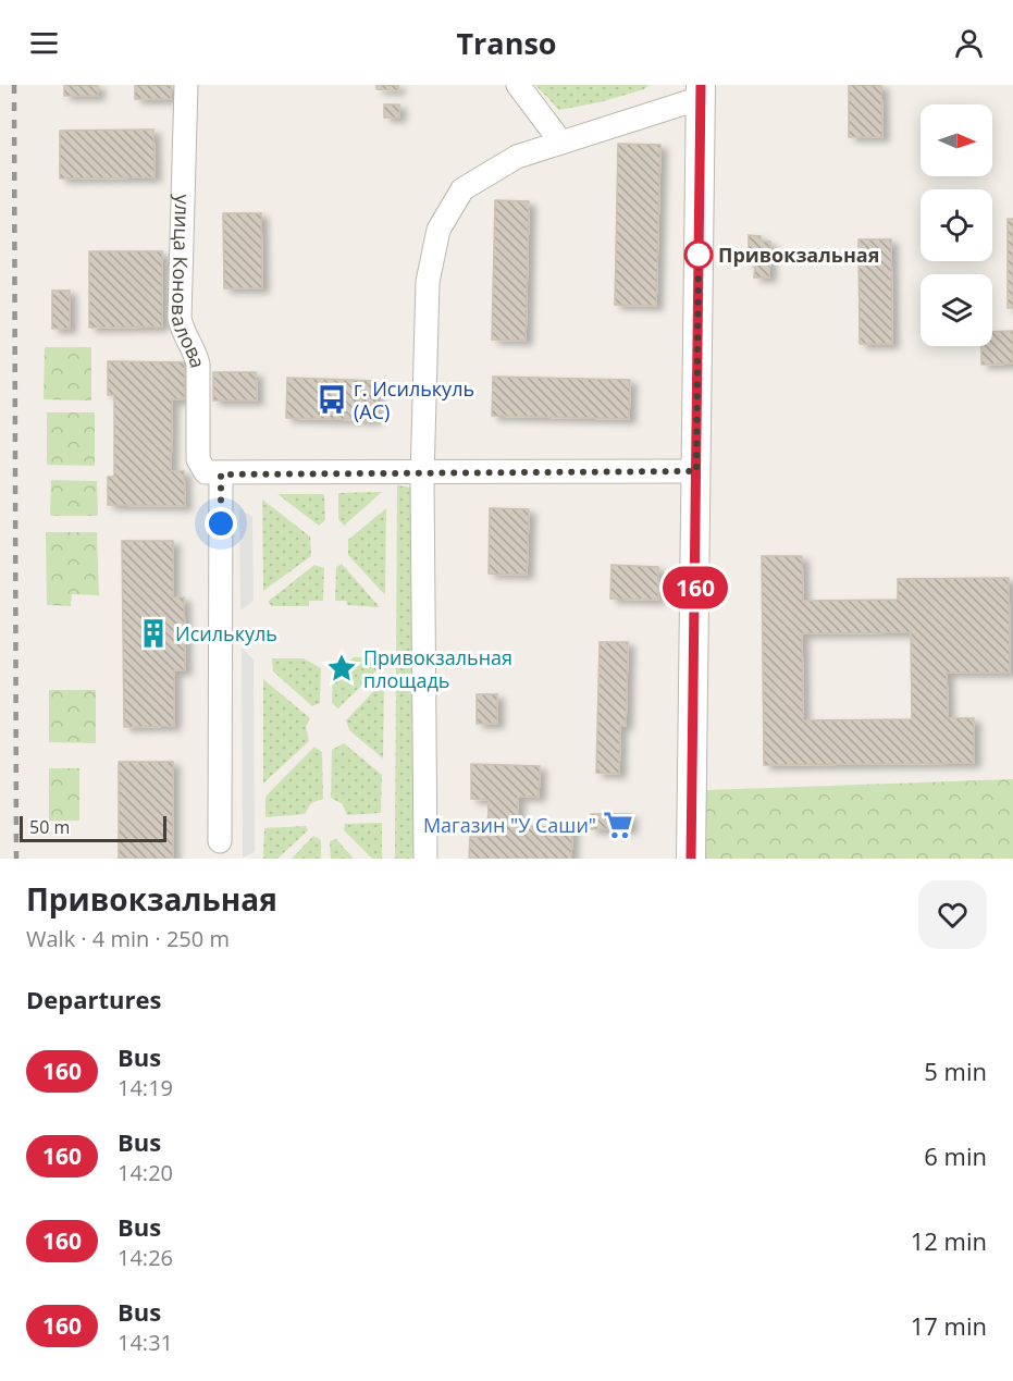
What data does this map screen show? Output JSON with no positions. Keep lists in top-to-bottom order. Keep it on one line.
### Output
{"streets":{"street":["улица Коновалова"]},"places":{"other":["Привокзальная"],"bus stop":["г. Исилькуль (АС)"],"building":["Исилькуль"],"place":["Привокзальная площадь"],"supermarket":["Магазин \"У Саши\""]},"lines":["bus line 160"],"scale_bar":"50 m","north":"right","page":{"header":"Transo","on_map":"160","scale":"50 m","heading":[["Привокзальная","Walk · 4 min · 250 m"],"Departures"],"list":[{"mark":"160","name":"Bus","note":"14:19","value":"5 min"},{"mark":"160","name":"Bus","note":"14:20","value":"6 min"},{"mark":"160","name":"Bus","note":"14:26","value":"12 min"},{"mark":"160","name":"Bus","note":"14:31","value":"17 min"}]}}
